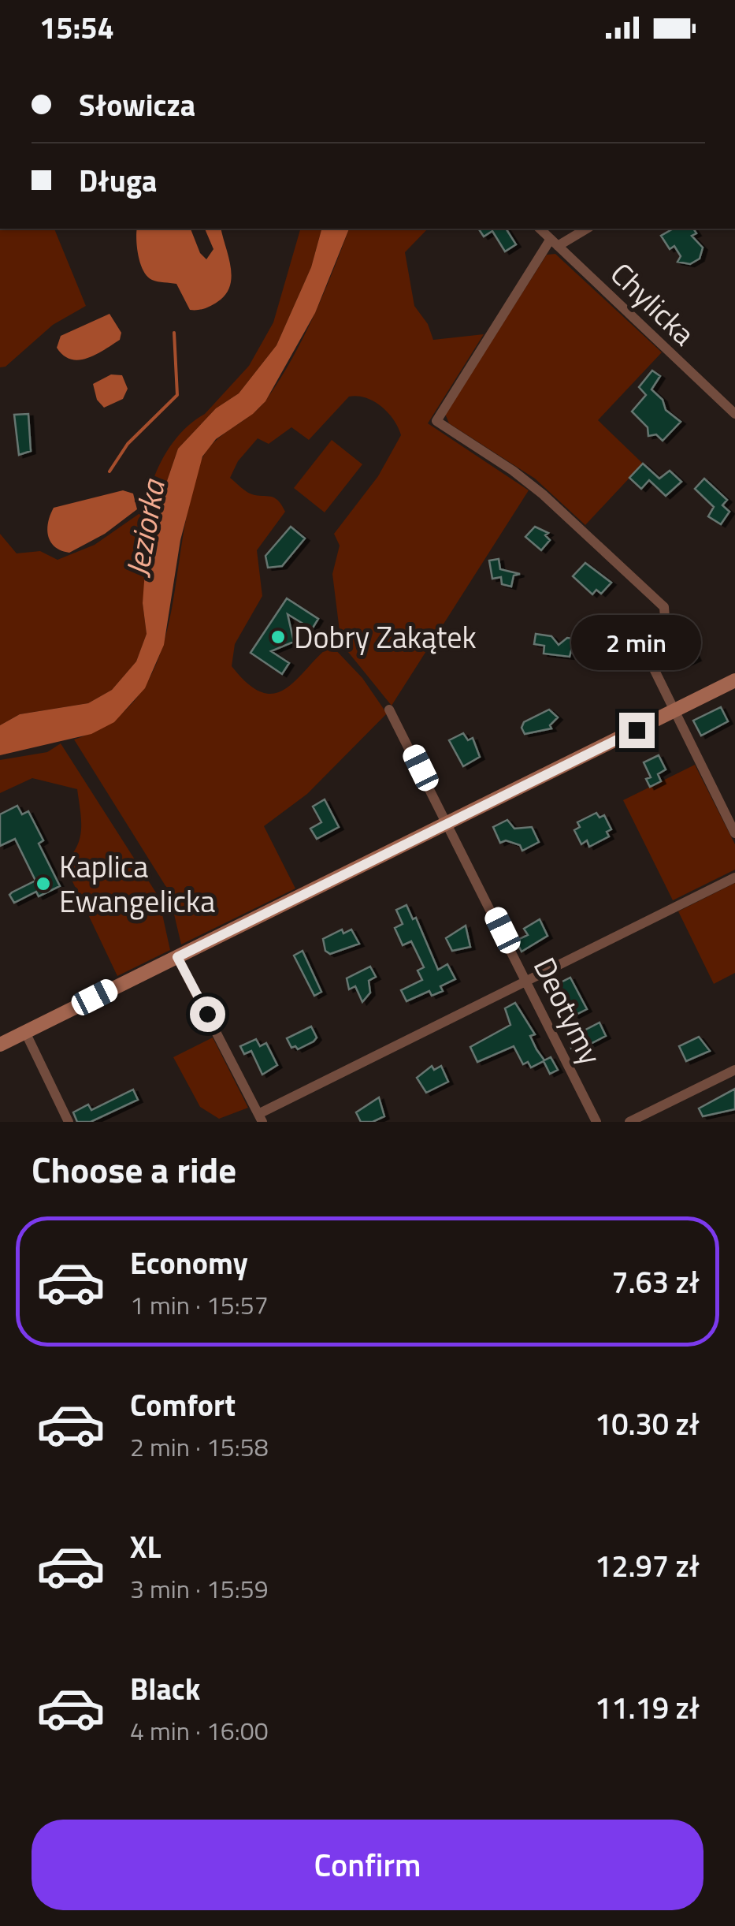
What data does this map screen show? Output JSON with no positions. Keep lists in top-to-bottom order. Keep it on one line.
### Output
{"streets":{"street":["Chylicka","Deotymy"]},"water":["Jeziorka"],"places":["Dobry Zakątek","Kaplica Ewangelicka"],"page":{"status":"15:54","banner":["Słowicza","Długa"],"bubble":"2 min","heading":"Choose a ride","list":[{"name":"Economy","note":"1 min · 15:57","value":"7.63 zł"},{"name":"Comfort","note":"2 min · 15:58","value":"10.30 zł"},{"name":"XL","note":"3 min · 15:59","value":"12.97 zł"},{"name":"Black","note":"4 min · 16:00","value":"11.19 zł"}],"buttons":"Confirm"}}
